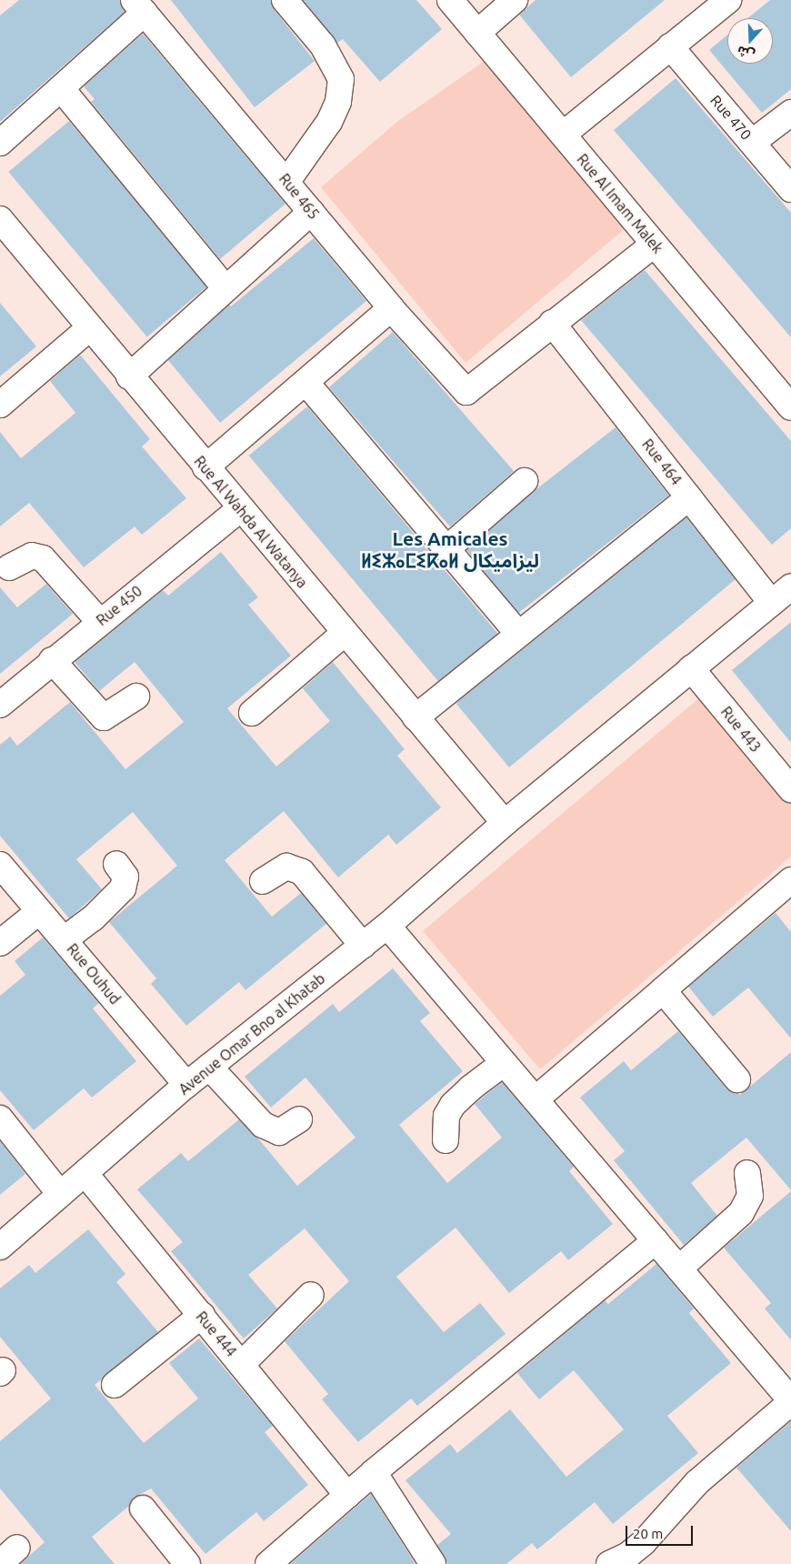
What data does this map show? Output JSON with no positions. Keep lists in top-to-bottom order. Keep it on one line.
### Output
{"streets":{"street":["Rue 470","Rue 465","Rue Al Imam Malek","Rue 464","Rue Al Wahda Al Watanya","Rue 450","Rue 443","Rue Ouhud","Avenue Omar Bno al Khatab","Rue 444"]},"crossings":[["Rue 465","Rue 464"],["Rue 464","Avenue Omar Bno al Khatab"],["Rue Al Wahda Al Watanya","Rue 450"],["Rue Al Wahda Al Watanya","Avenue Omar Bno al Khatab"],["Rue 443","Avenue Omar Bno al Khatab"],["Rue Ouhud","Avenue Omar Bno al Khatab"],["Avenue Omar Bno al Khatab","Rue 444"]],"districts":["Les Amicales ⵍⵉⵣⴰⵎⵉⴽⴰⵍ ليزاميكال"],"scale_bar":"20 m","north":"bottom"}
